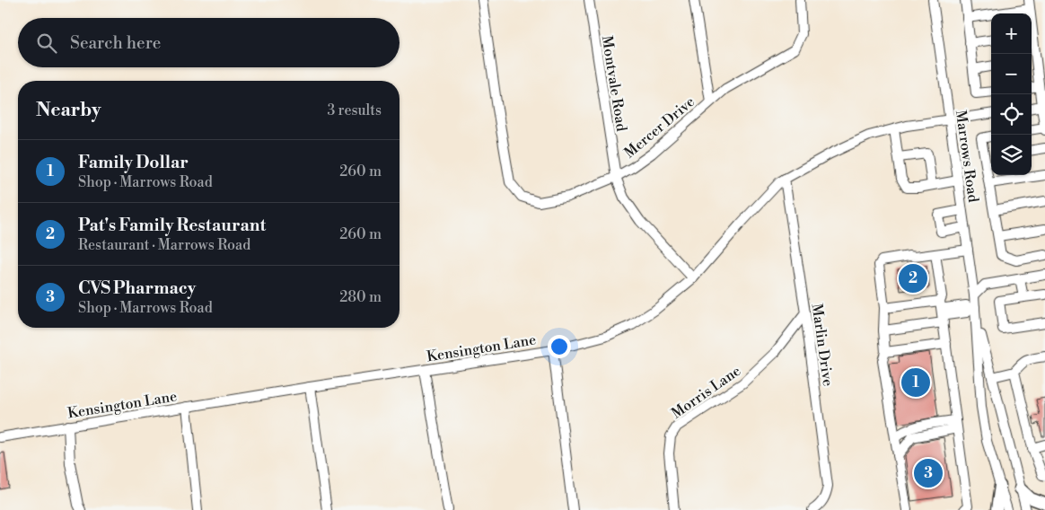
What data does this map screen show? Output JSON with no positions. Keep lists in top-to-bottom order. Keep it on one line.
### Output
{"streets":{"street":["Montvale Road","Mercer Drive","Marrows Road","Marlin Drive","Kensington Lane","Morris Lane"]},"crossings":[["Montvale Road","Mercer Drive"],["Montvale Road","Kensington Lane"],["Marrows Road","Kensington Lane"],["Marlin Drive","Kensington Lane"],["Marlin Drive","Morris Lane"]],"page":{"map_buttons":["+","−"],"search":"Search here","heading":["Nearby","3 results"],"list":[{"mark":"1","name":"Family Dollar","note":"Shop · Marrows Road","value":"260 m"},{"mark":"2","name":"Pat's Family Restaurant","note":"Restaurant · Marrows Road","value":"260 m"},{"mark":"3","name":"CVS Pharmacy","note":"Shop · Marrows Road","value":"280 m"}],"pins":["2","1","3"]}}
